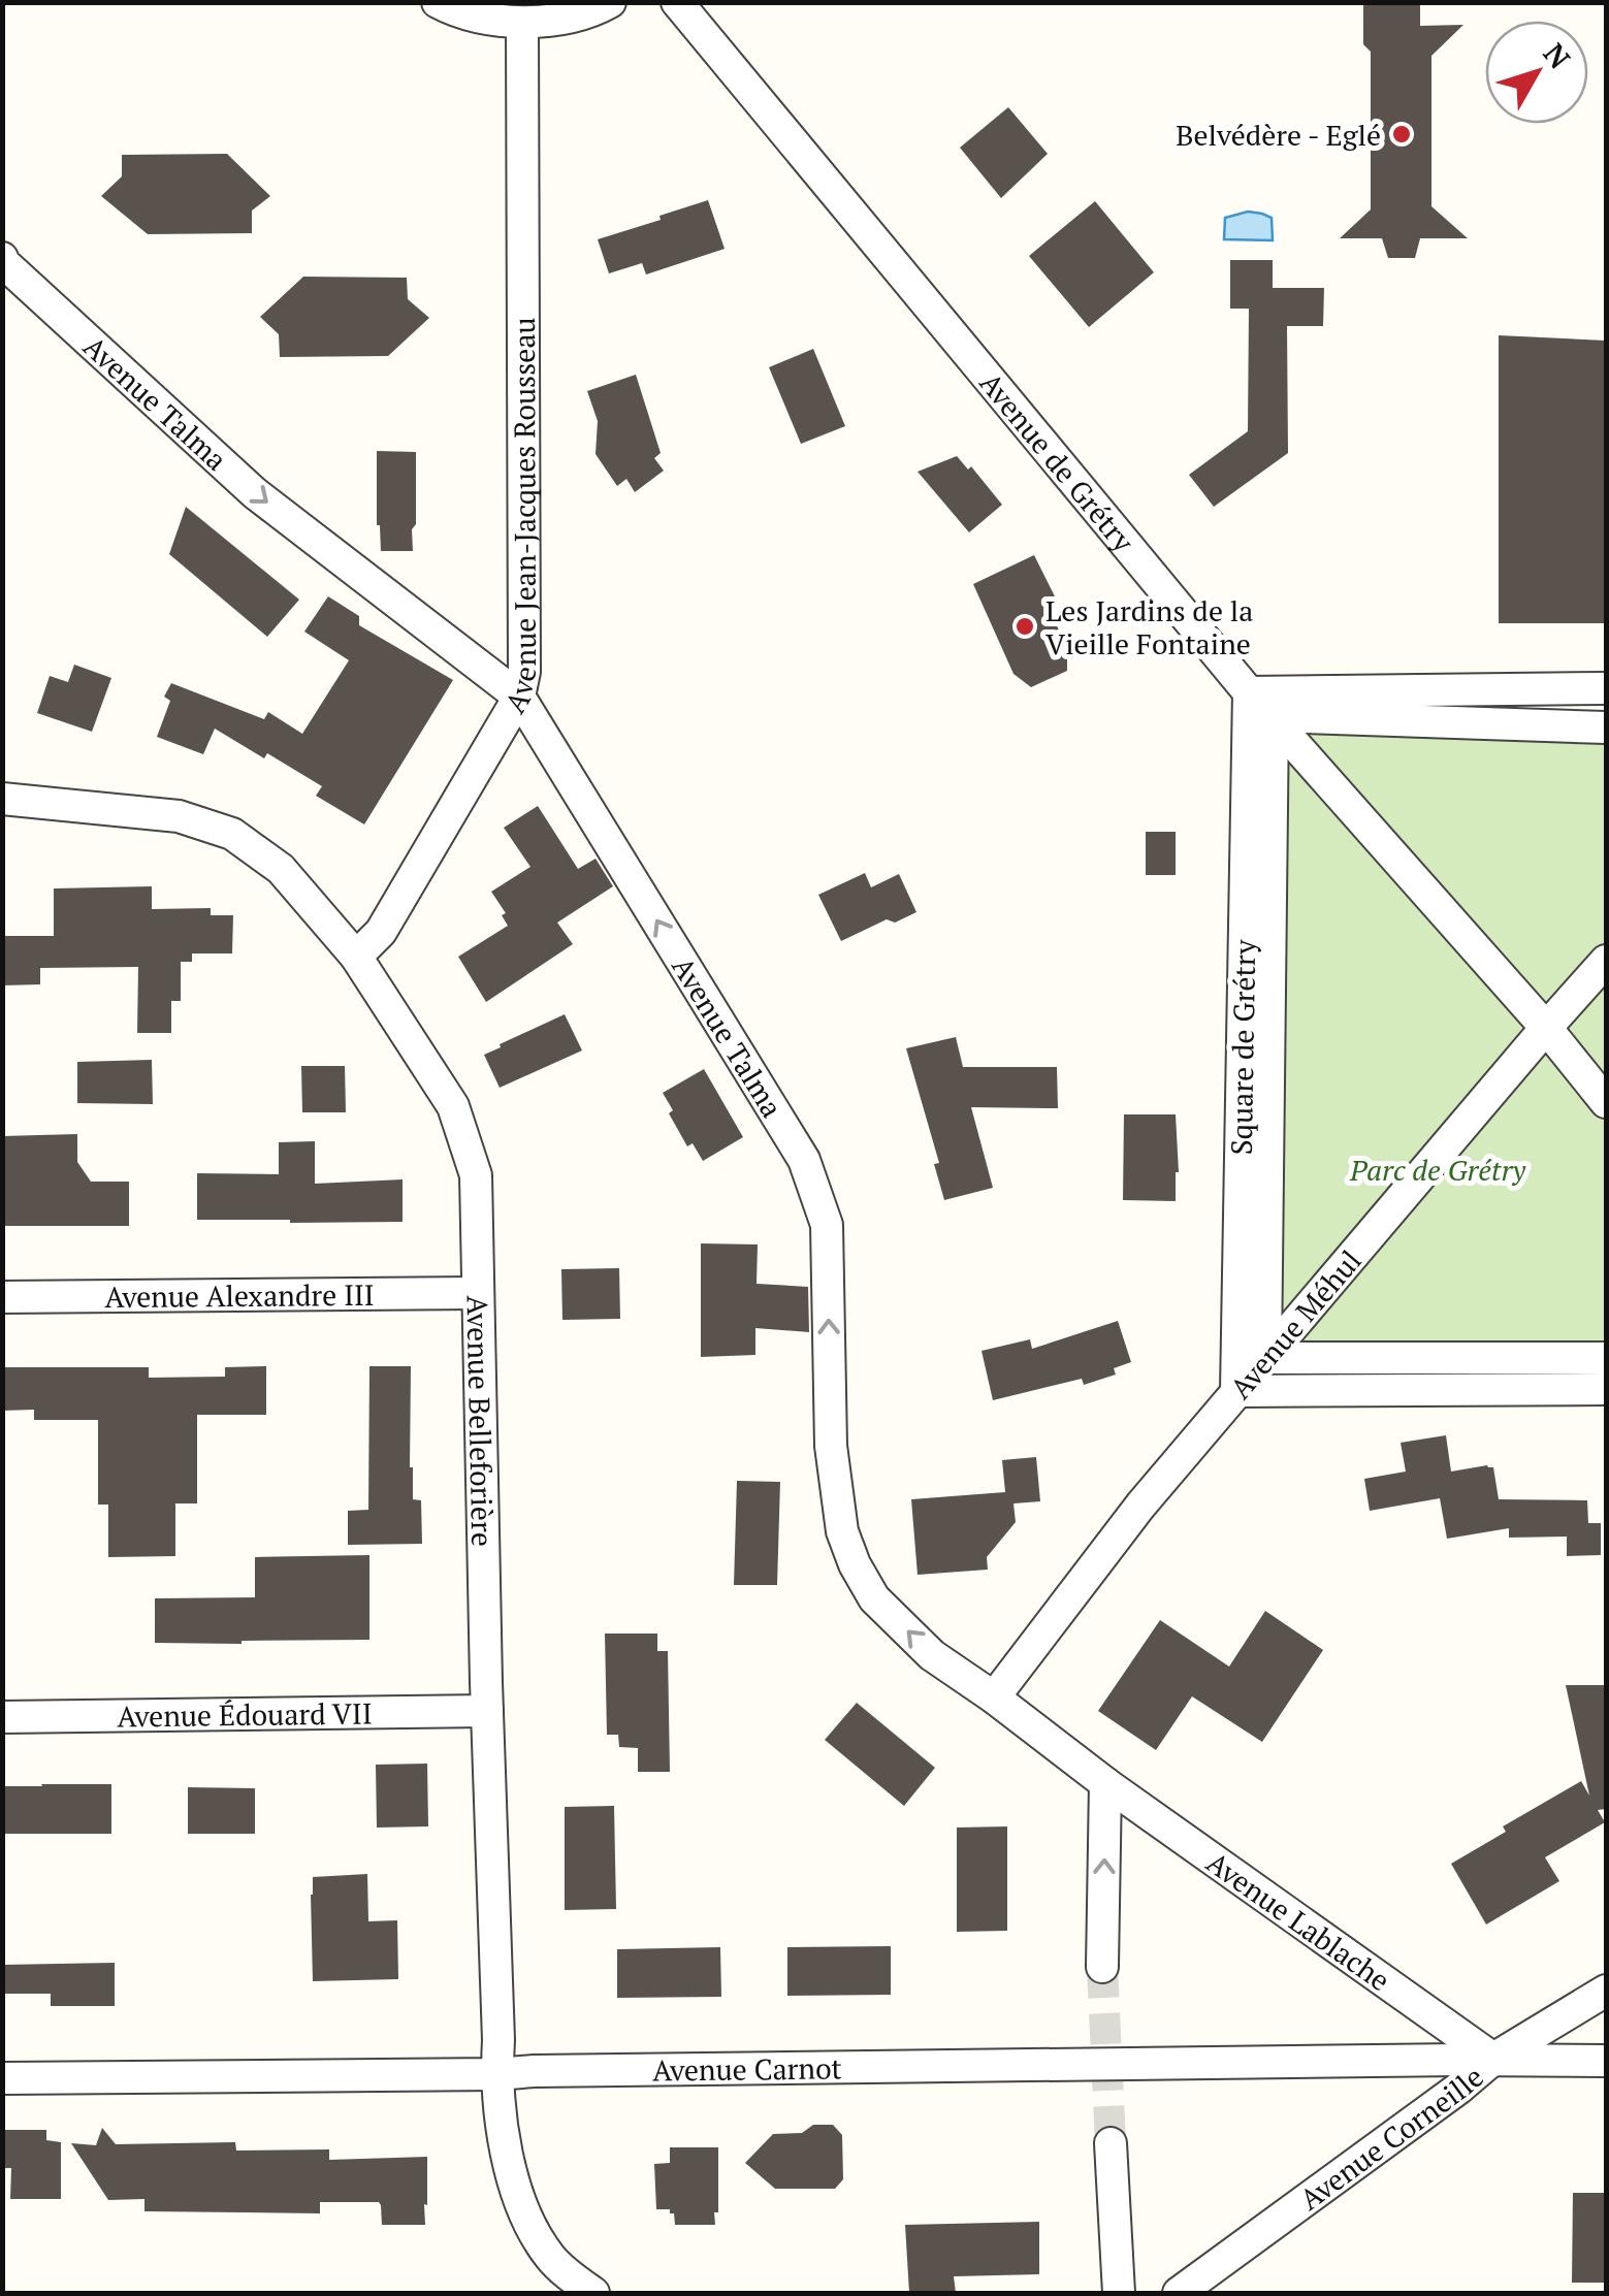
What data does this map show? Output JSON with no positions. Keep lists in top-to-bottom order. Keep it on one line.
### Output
{"streets":{"street":["Avenue Talma","Avenue de Grétry","Avenue Jean-Jacques Rousseau","Square de Grétry","Avenue Alexandre III","Avenue Méhul","Avenue Belleforière","Avenue Édouard VII","Avenue Lablache","Avenue Carnot","Avenue Corneille"]},"crossings":[["Avenue Talma","Avenue Jean-Jacques Rousseau"],["Avenue Talma","Avenue Méhul"],["Avenue Talma","Avenue Lablache"],["Avenue de Grétry","Square de Grétry"],["Avenue de Grétry","Avenue Méhul"],["Avenue Jean-Jacques Rousseau","Avenue Belleforière"],["Square de Grétry","Avenue Méhul"],["Avenue Alexandre III","Avenue Belleforière"],["Avenue Belleforière","Avenue Édouard VII"],["Avenue Belleforière","Avenue Carnot"],["Avenue Lablache","Avenue Carnot"],["Avenue Lablache","Avenue Corneille"],["Avenue Carnot","Avenue Corneille"]],"parks":["Parc de Grétry"],"places":["Belvédère - Eglé","Les Jardins de la Vieille Fontaine"],"north":"top right"}
